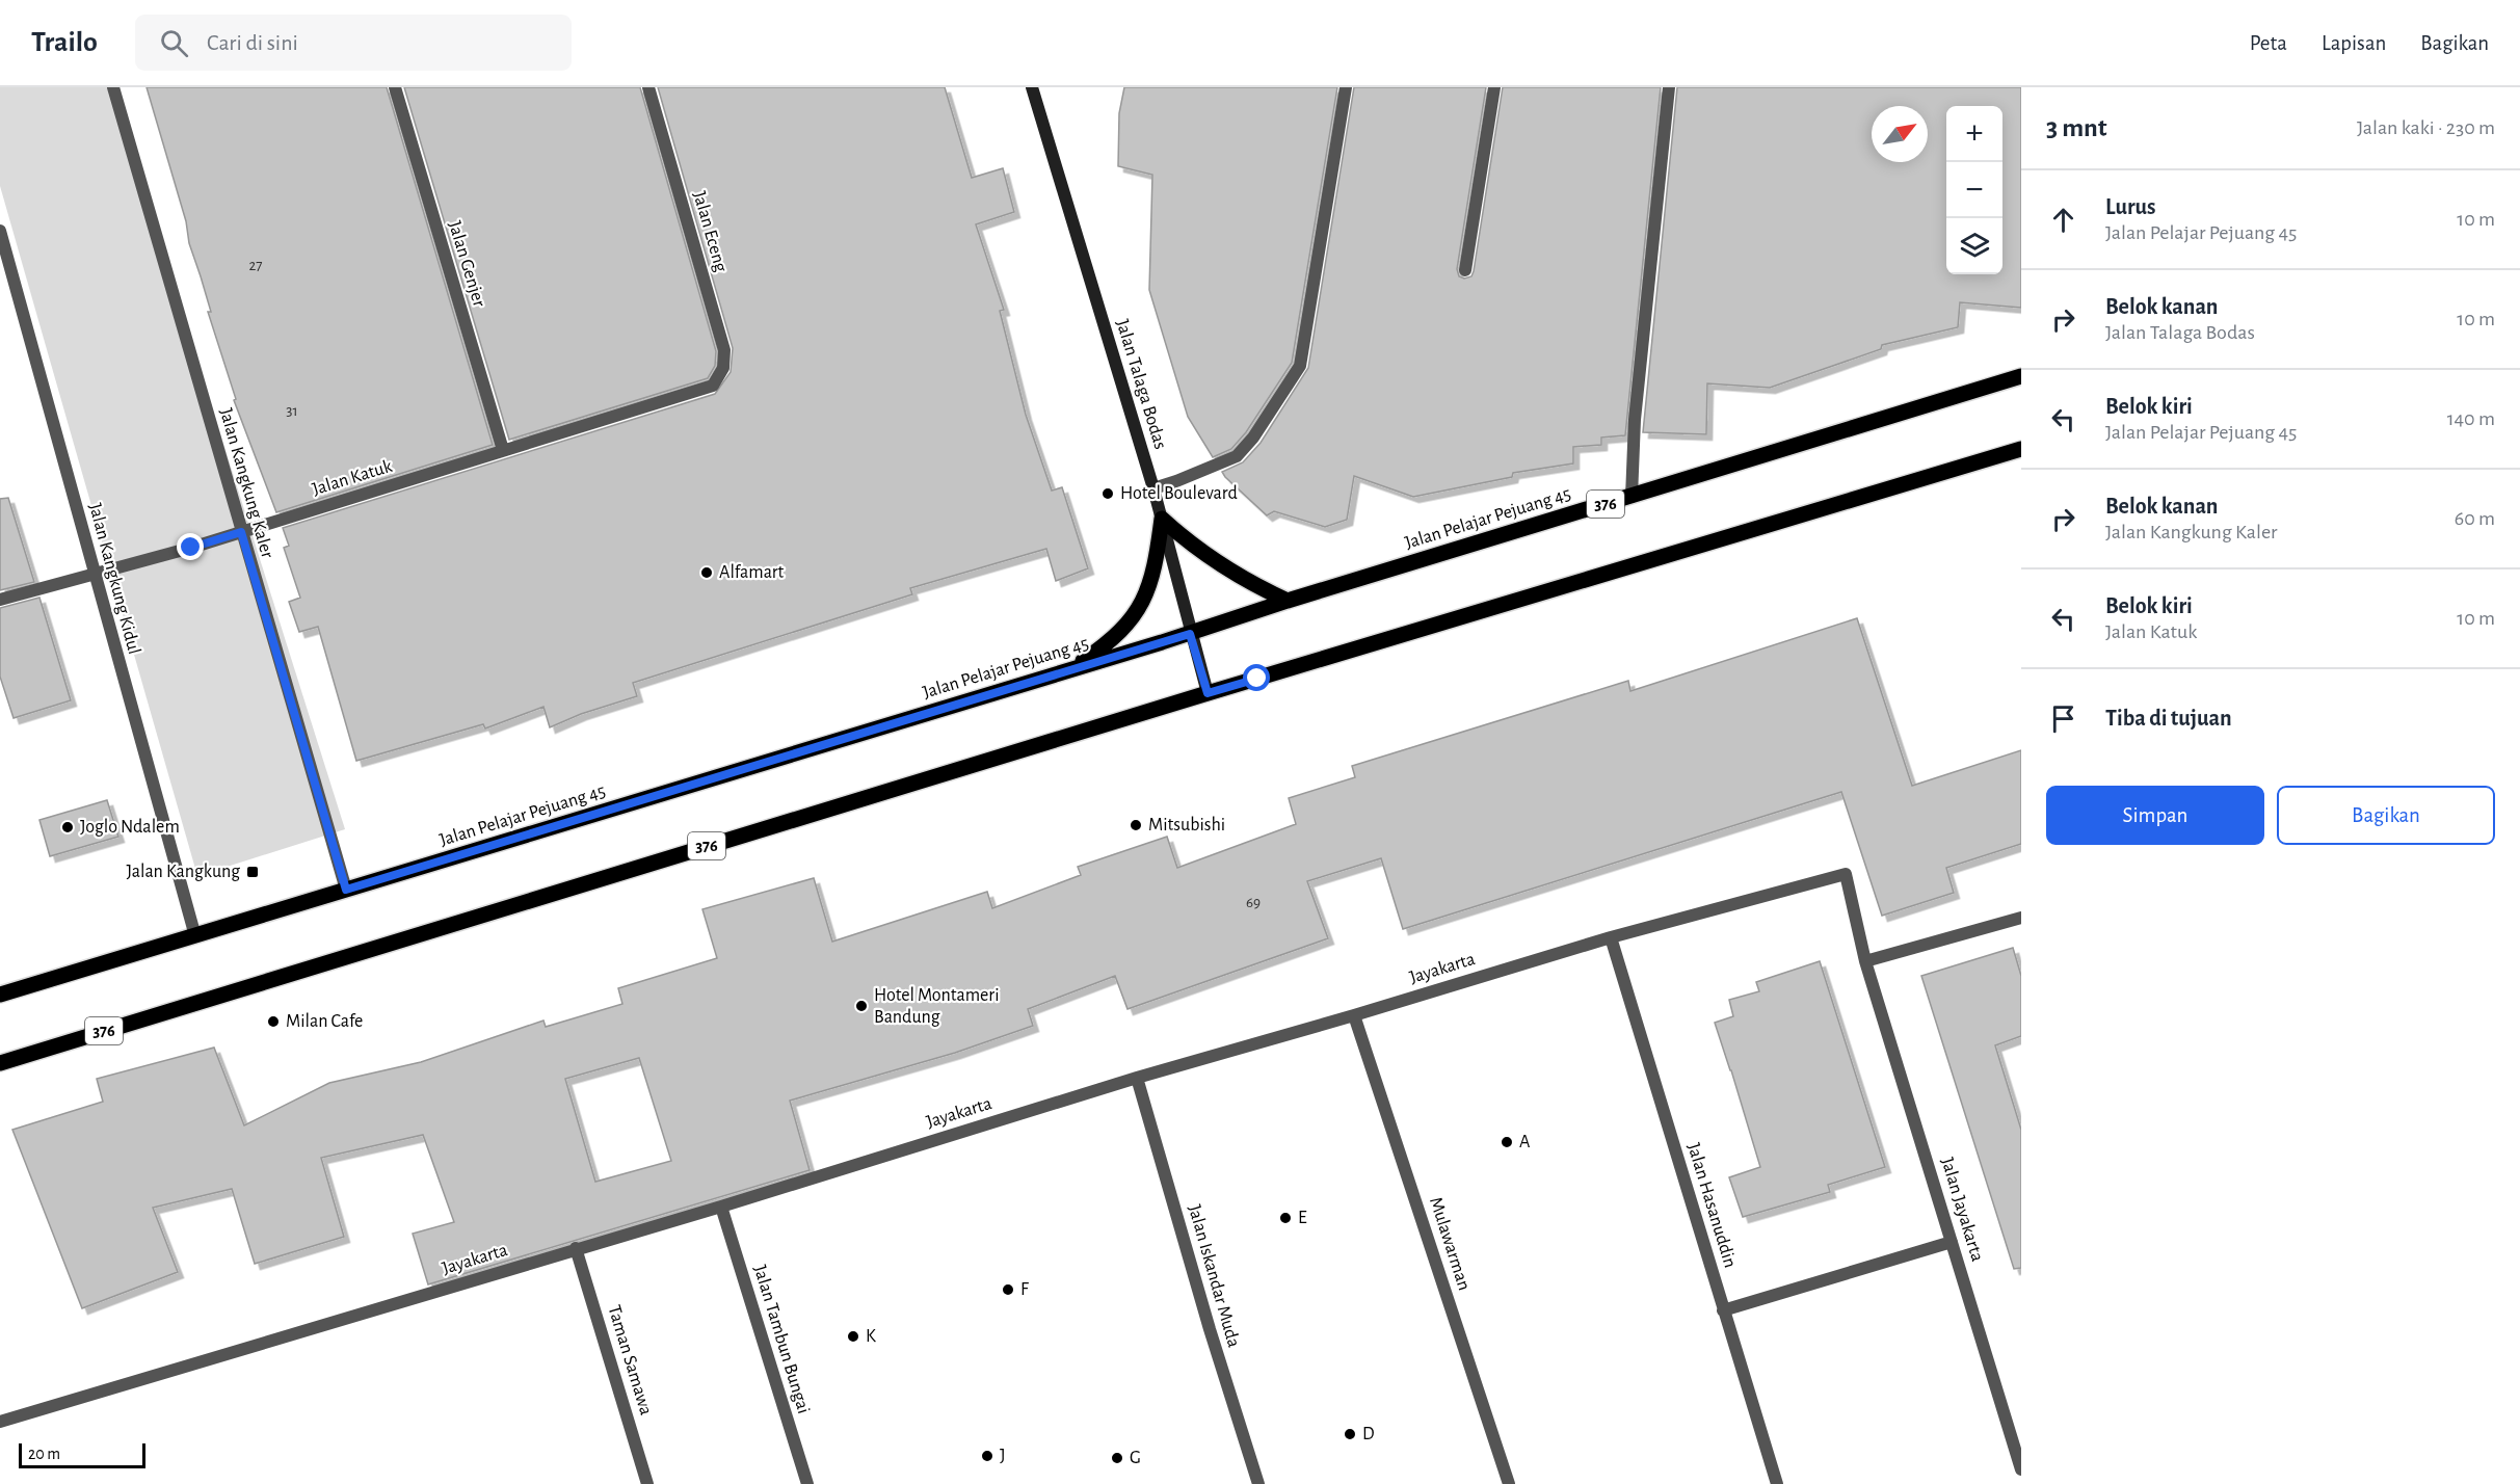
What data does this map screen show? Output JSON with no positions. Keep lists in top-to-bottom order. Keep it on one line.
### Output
{"streets":{"main road":["376","Jalan Pelajar Pejuang 45"],"street":["Jalan Eceng","Jalan Genjer","Jalan Talaga Bodas","Jalan Katuk","Jalan Kangkung Kaler","Jalan Kangkung Kidul","Jayakarta","Jalan Hasanuddin","Jalan Jayakarta","Mulawarman","Jalan Iskandar Muda","Jalan Tambun Bungai","Taman Samawa"]},"crossings":[["Jalan Eceng","Jalan Katuk"],["Jalan Genjer","Jalan Katuk"],["Jalan Talaga Bodas","376"],["Jalan Talaga Bodas","Jalan Pelajar Pejuang 45"],["Jalan Katuk","Jalan Kangkung Kaler"],["Jalan Katuk","Jalan Kangkung Kidul"],["Jalan Kangkung Kaler","Jalan Pelajar Pejuang 45"],["Jalan Pelajar Pejuang 45","Jalan Kangkung Kidul"],["Jayakarta","Jalan Hasanuddin"],["Jayakarta","Jalan Jayakarta"],["Jayakarta","Mulawarman"],["Jayakarta","Jalan Iskandar Muda"],["Jayakarta","Jalan Tambun Bungai"],["Jayakarta","Taman Samawa"]],"places":{"other":["Hotel Boulevard","Alfamart","Mitsubishi","Joglo Ndalem","Hotel Montameri Bandung","Milan Cafe","A","E","F","K","D","J","G"],"transit":["Jalan Kangkung"]},"house_numbers":["27","31","69"],"scale_bar":"20 m","north":"top right","page":{"header":"Trailo","search":"Cari di sini","nav":["Peta","Lapisan","Bagikan"],"heading":["3 mnt","Jalan kaki · 230 m"],"map_buttons":["+","−"],"list":[["Lurus","Jalan Pelajar Pejuang 45","10 m"],["Belok kanan","Jalan Talaga Bodas","10 m"],["Belok kiri","Jalan Pelajar Pejuang 45","140 m"],["Belok kanan","Jalan Kangkung Kaler","60 m"],["Belok kiri","Jalan Katuk","10 m"],"Tiba di tujuan"],"buttons":["Simpan","Bagikan"],"scale":"20 m"}}
